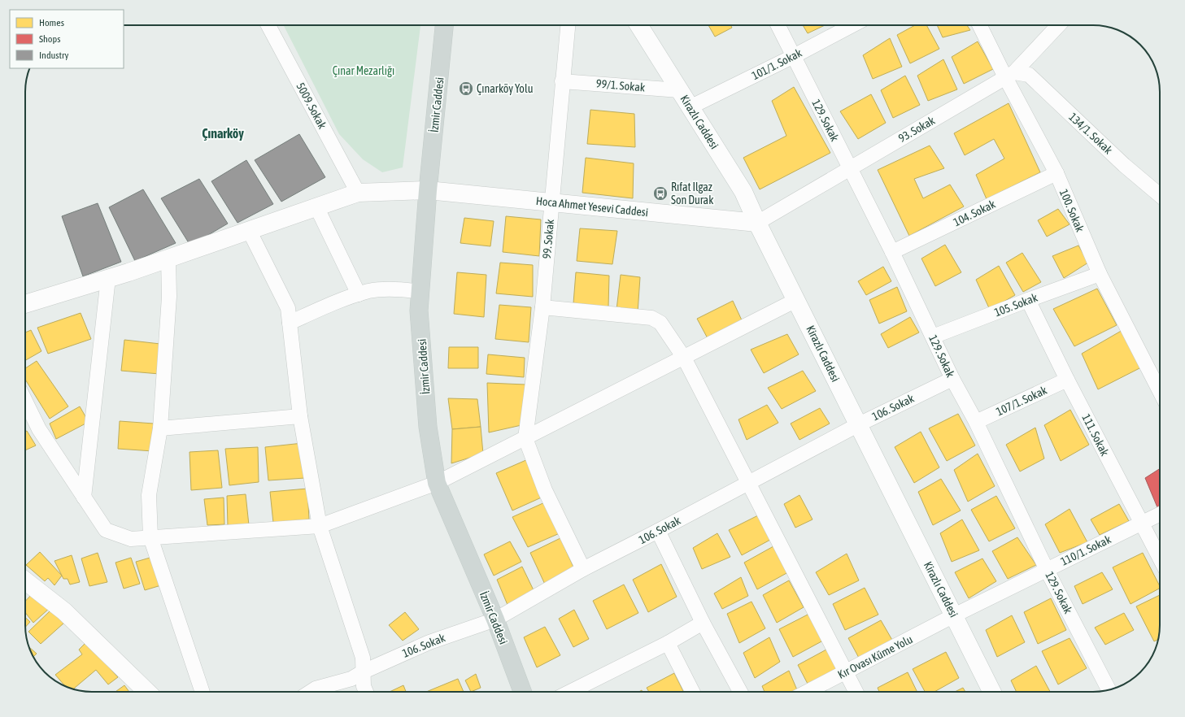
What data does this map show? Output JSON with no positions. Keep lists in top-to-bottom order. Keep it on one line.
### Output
{"streets":{"main road":["İzmir Caddesi"],"street":["101/1. Sokak","99/1. Sokak","5009. Sokak","129. Sokak","Kirazlı Caddesi","93. Sokak","134/1. Sokak","Hoca Ahmet Yesevi Caddesi","100. Sokak","104. Sokak","99. Sokak","105. Sokak","107/1. Sokak","106. Sokak","111. Sokak","110/1. Sokak","Kır Ovası Küme Yolu"]},"crossings":[["101/1. Sokak","129. Sokak"],["101/1. Sokak","Kirazlı Caddesi"],["99/1. Sokak","Kirazlı Caddesi"],["99/1. Sokak","99. Sokak"],["İzmir Caddesi","Hoca Ahmet Yesevi Caddesi"],["İzmir Caddesi","106. Sokak"],["5009. Sokak","Hoca Ahmet Yesevi Caddesi"],["129. Sokak","93. Sokak"],["129. Sokak","104. Sokak"],["129. Sokak","105. Sokak"],["129. Sokak","107/1. Sokak"],["129. Sokak","106. Sokak"],["129. Sokak","110/1. Sokak"],["Kirazlı Caddesi","93. Sokak"],["Kirazlı Caddesi","Hoca Ahmet Yesevi Caddesi"],["Kirazlı Caddesi","106. Sokak"],["Kirazlı Caddesi","110/1. Sokak"],["Kirazlı Caddesi","Kır Ovası Küme Yolu"],["93. Sokak","134/1. Sokak"],["93. Sokak","Hoca Ahmet Yesevi Caddesi"],["93. Sokak","100. Sokak"],["134/1. Sokak","100. Sokak"],["Hoca Ahmet Yesevi Caddesi","99. Sokak"],["100. Sokak","104. Sokak"],["100. Sokak","105. Sokak"],["105. Sokak","111. Sokak"],["107/1. Sokak","111. Sokak"],["111. Sokak","110/1. Sokak"],["110/1. Sokak","Kır Ovası Küme Yolu"]],"districts":["Çınarköy"],"parks":["Çınar Mezarlığı"],"places":{"bus stop":["Çınarköy Yolu","Rıfat Ilgaz Son Durak"]},"legend":["Homes","Shops","Industry"]}
